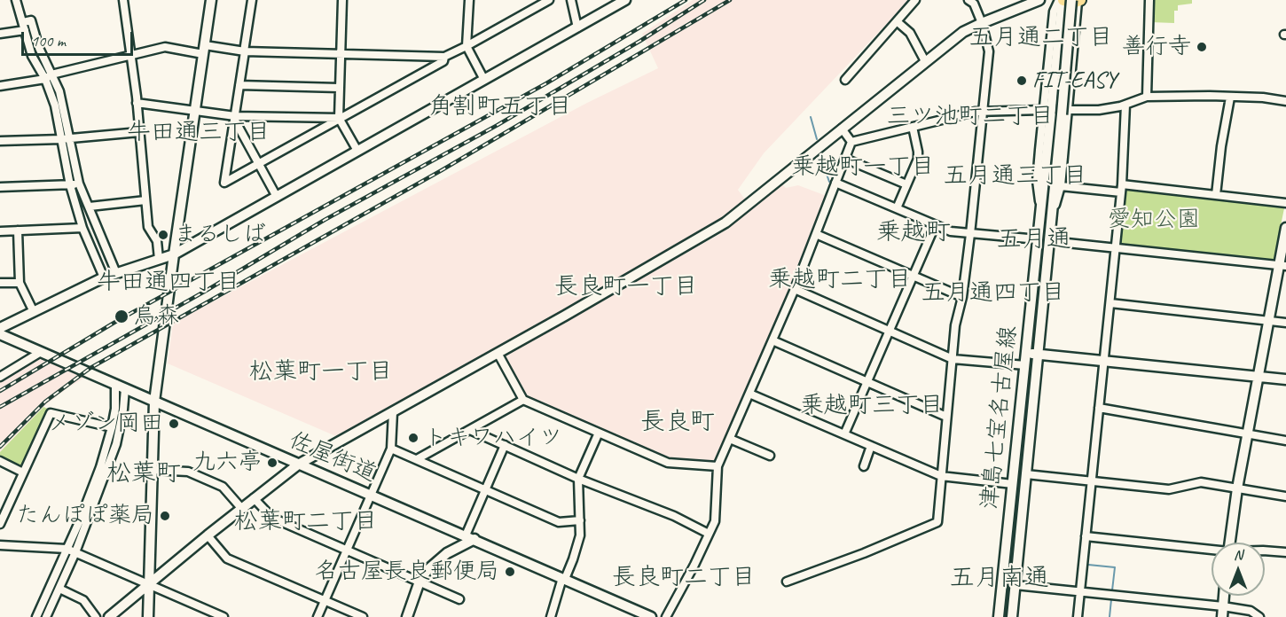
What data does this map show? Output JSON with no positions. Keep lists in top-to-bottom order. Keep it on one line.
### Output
{"streets":{"street":["津島七宝名古屋線","佐屋街道"]},"districts":["五月通二丁目","角割町五丁目","三ツ池町二丁目","牛田通三丁目","乗越町一丁目","五月通三丁目","乗越町","五月通","乗越町二丁目","牛田通四丁目","長良町一丁目","五月通四丁目","松葉町一丁目","乗越町三丁目","長良町","松葉町","松葉町二丁目","長良町二丁目","五月南通"],"parks":["愛知公園"],"places":["善行寺","FIT-EASY","まるしば","烏森","メゾン岡田","トキワハイツ","九六亭","たんぽぽ薬局","名古屋長良郵便局"],"scale_bar":"100 m","north":"top"}
